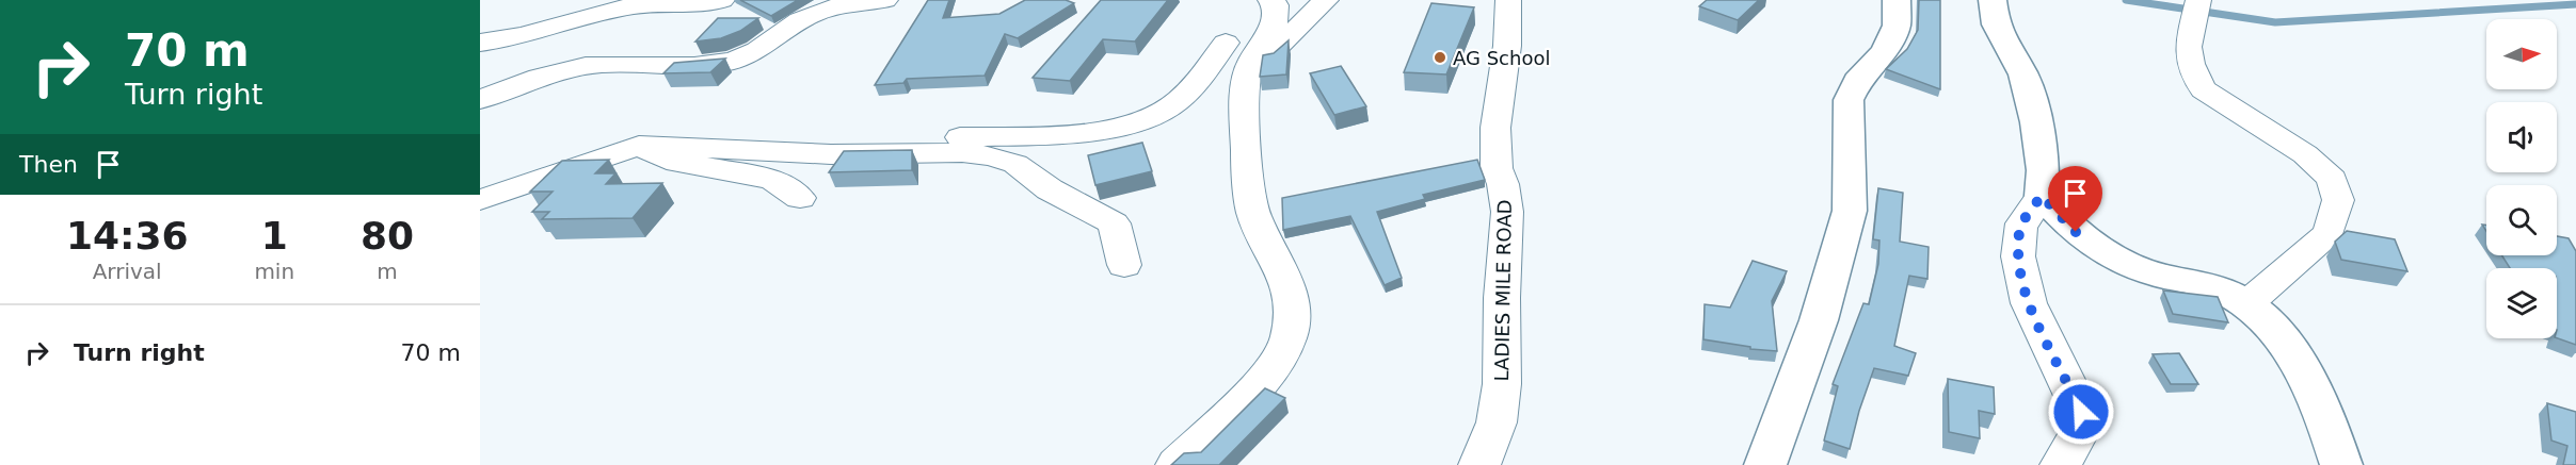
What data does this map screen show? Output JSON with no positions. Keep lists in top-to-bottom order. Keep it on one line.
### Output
{"streets":{"street":["LADIES MILE ROAD"]},"places":["AG School"],"north":"right","page":{"turn":["70 m","Turn right"],"then":"Then","eta":["14:36","Arrival","1","min","80","m"],"list":[{"name":"Turn right","value":"70 m"}]}}
